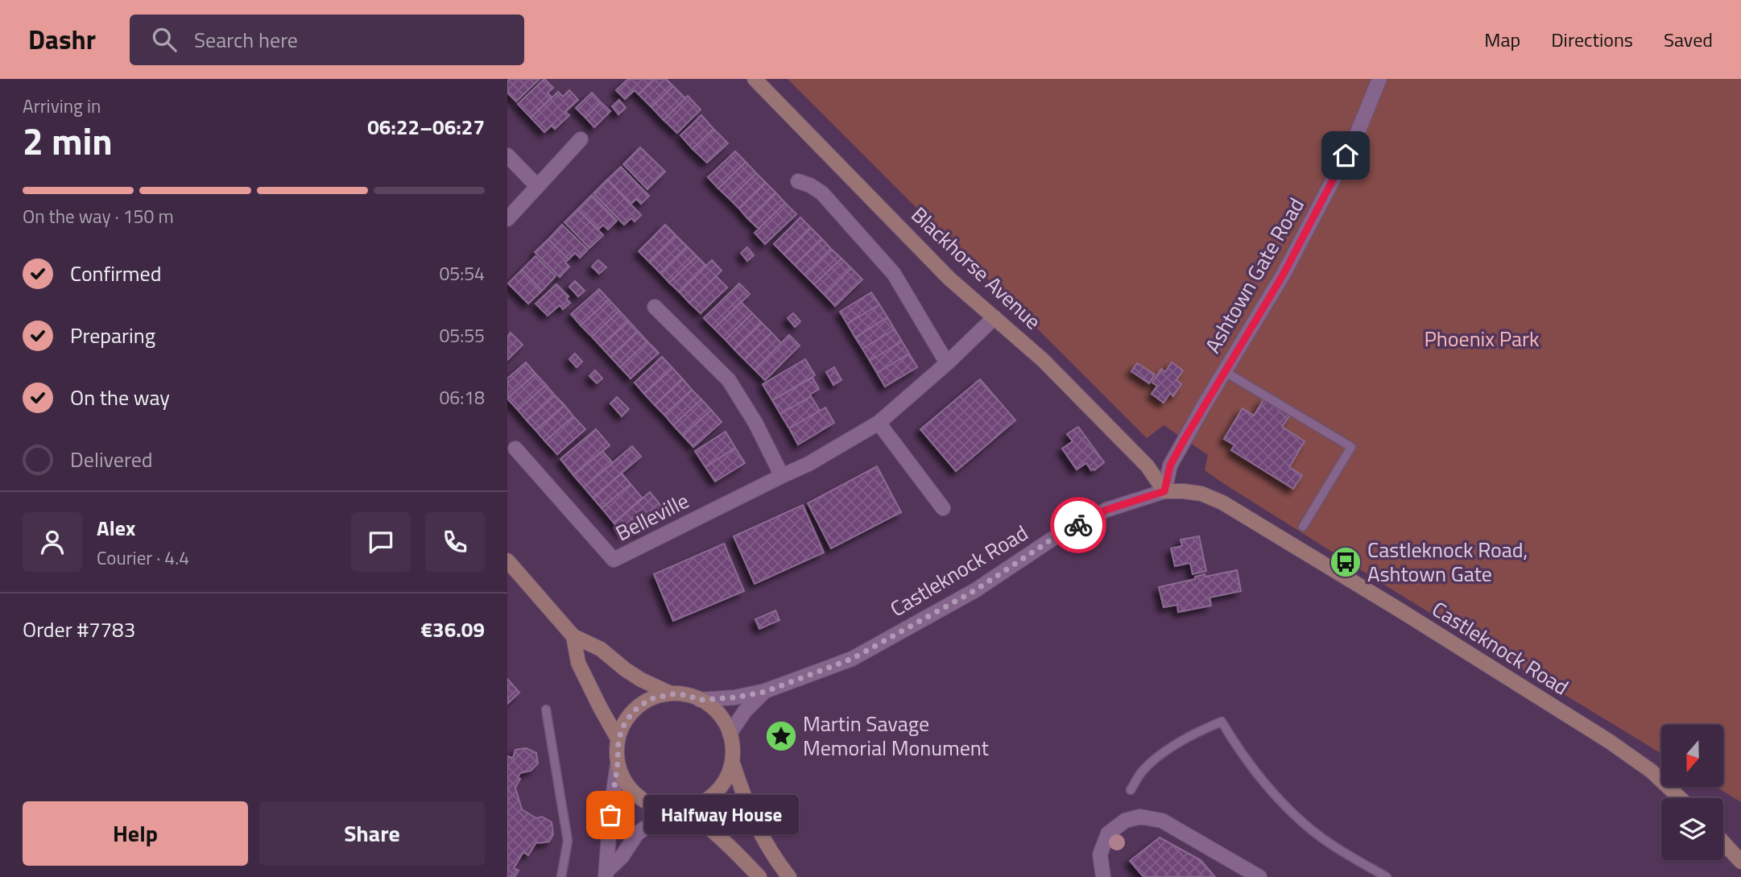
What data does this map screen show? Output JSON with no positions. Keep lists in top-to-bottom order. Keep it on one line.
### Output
{"streets":{"main road":["Blackhorse Avenue","Castleknock Road"],"street":["Ashtown Gate Road","Belleville"]},"crossings":[["Blackhorse Avenue","Ashtown Gate Road"],["Blackhorse Avenue","Belleville"],["Blackhorse Avenue","Castleknock Road"],["Ashtown Gate Road","Castleknock Road"]],"parks":["Phoenix Park"],"places":{"bus stop":["Castleknock Road, Ashtown Gate"],"place":["Martin Savage Memorial Monument"],"other":["Halfway House"]},"north":"bottom","page":{"header":"Dashr","search":"Search here","nav":["Map","Directions","Saved"],"heading":["2 min","Arriving in","06:22–06:27"],"panel":["Alex","Courier · 4.4","Order #7783","€36.09"],"bar":"On the way · 150 m","list":[["Confirmed","05:54"],["Preparing","05:55"],["On the way","06:18"],"Delivered"],"buttons":["Help","Share"],"bubble":"Halfway House"}}
